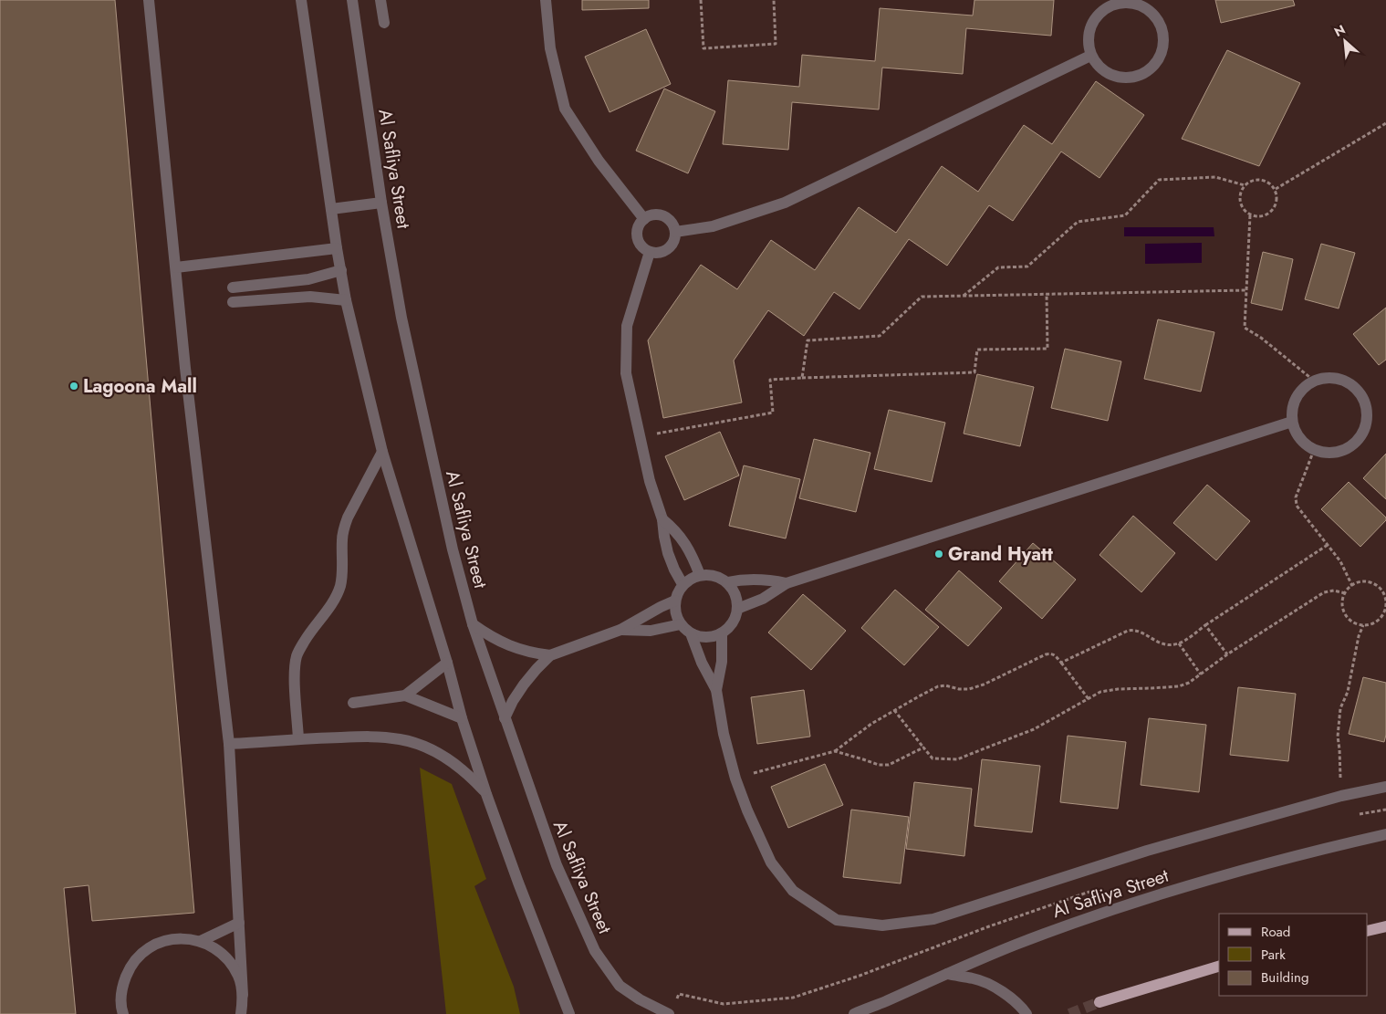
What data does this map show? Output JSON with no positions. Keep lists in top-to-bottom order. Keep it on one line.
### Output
{"streets":{"street":["Al Safliya Street"]},"places":["Lagoona Mall","Grand Hyatt"],"legend":["Road","Park","Building"],"north":"top left"}
